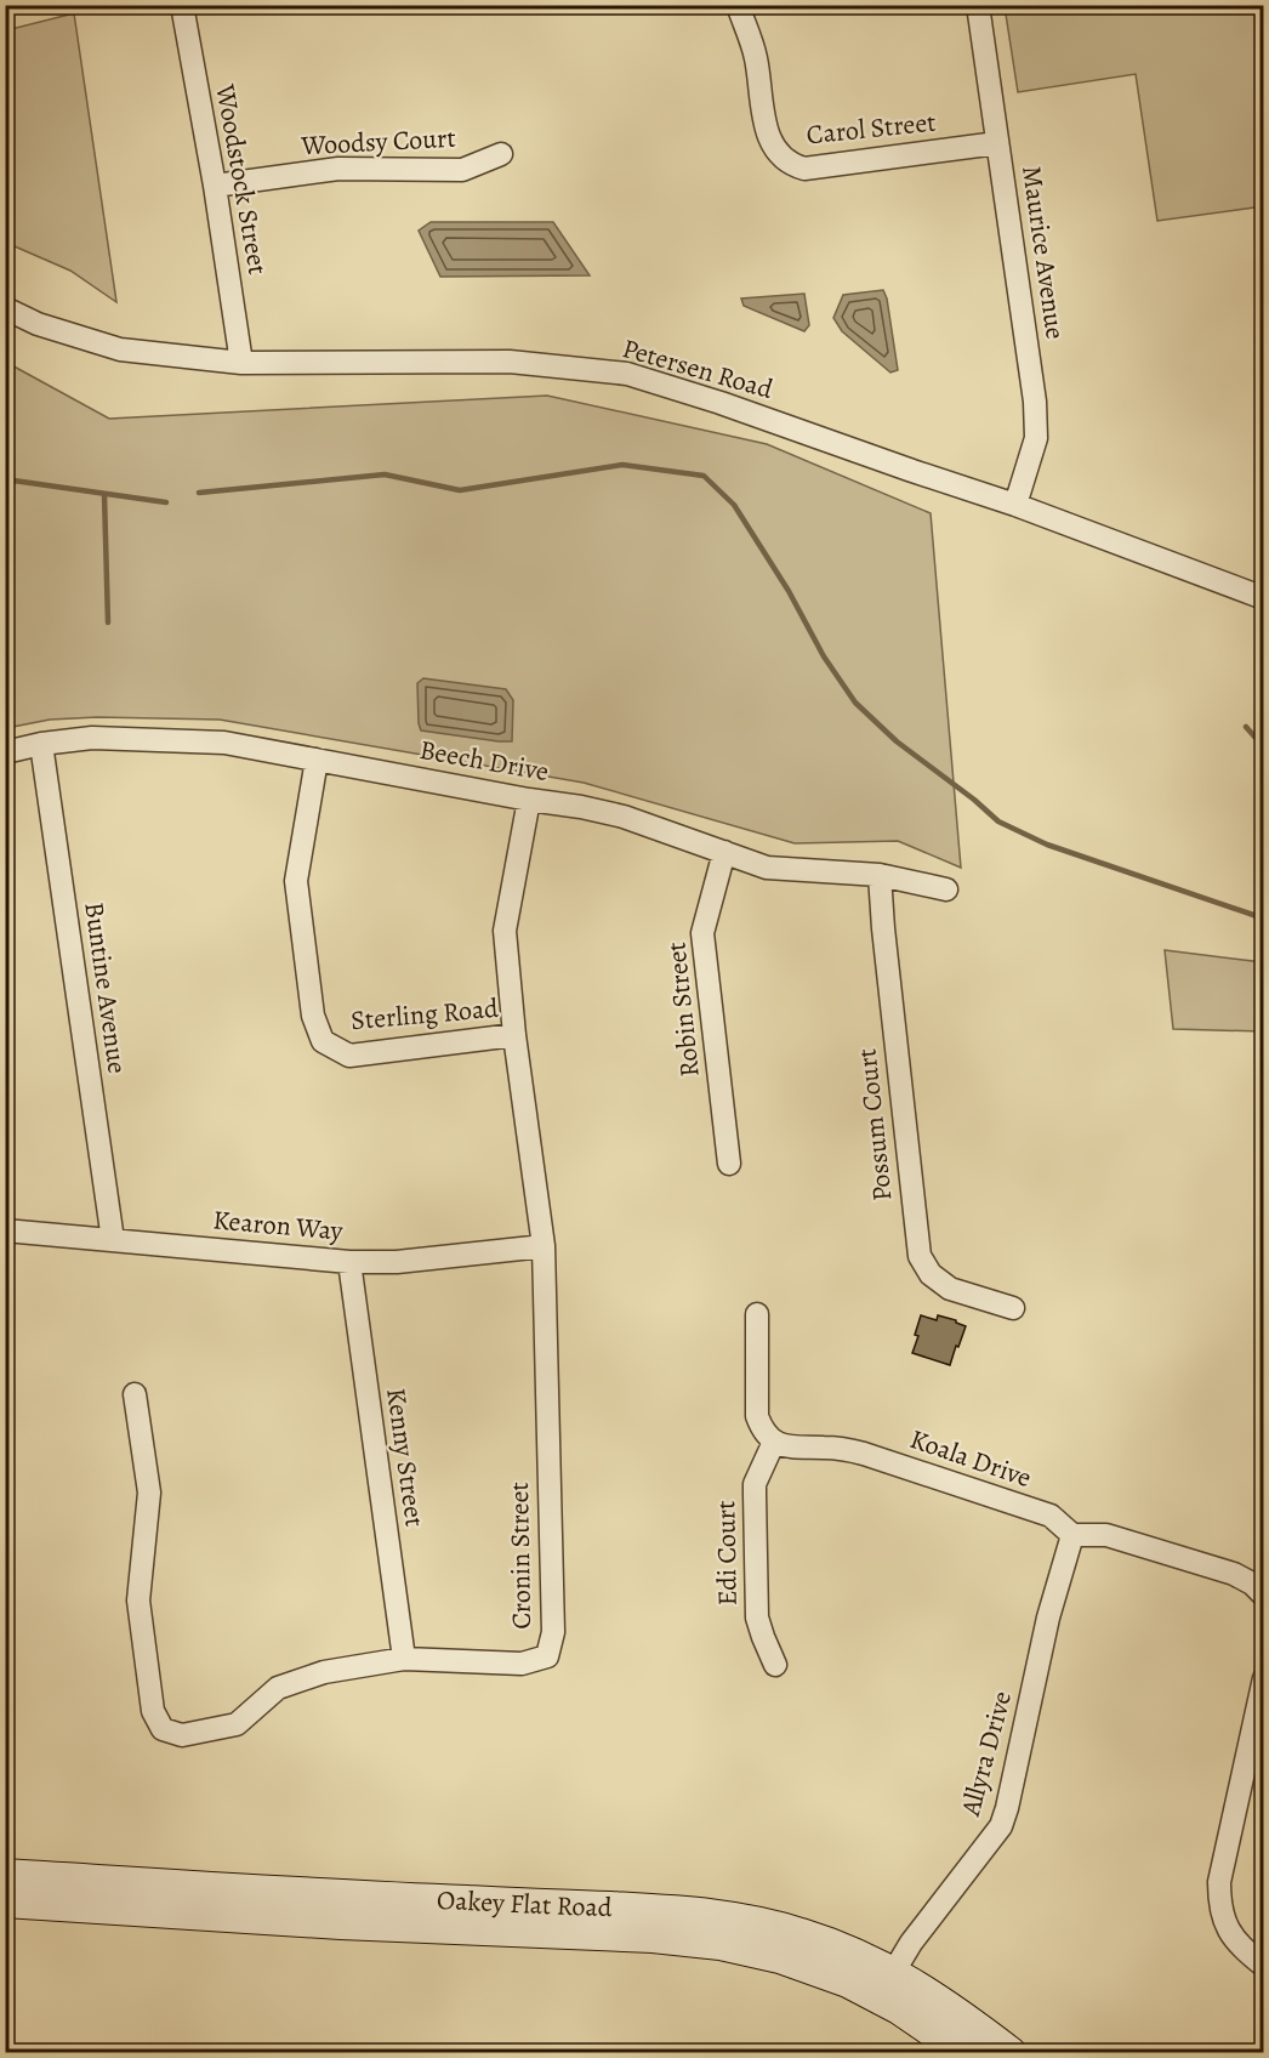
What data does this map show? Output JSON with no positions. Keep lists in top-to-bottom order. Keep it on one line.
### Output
{"streets":{"main road":["Oakey Flat Road"],"street":["Carol Street","Woodsy Court","Woodstock Street","Maurice Avenue","Petersen Road","Beech Drive","Buntine Avenue","Robin Street","Sterling Road","Possum Court","Kearon Way","Kenny Street","Koala Drive","Edi Court","Cronin Street","Allyra Drive"]},"crossings":[["Carol Street","Maurice Avenue"],["Woodsy Court","Woodstock Street"],["Woodstock Street","Petersen Road"],["Maurice Avenue","Petersen Road"],["Beech Drive","Buntine Avenue"],["Beech Drive","Robin Street"],["Beech Drive","Sterling Road"],["Beech Drive","Possum Court"],["Beech Drive","Cronin Street"],["Buntine Avenue","Kearon Way"],["Sterling Road","Cronin Street"],["Kearon Way","Kenny Street"],["Kearon Way","Cronin Street"],["Kenny Street","Cronin Street"],["Koala Drive","Edi Court"],["Koala Drive","Allyra Drive"],["Allyra Drive","Oakey Flat Road"]]}
